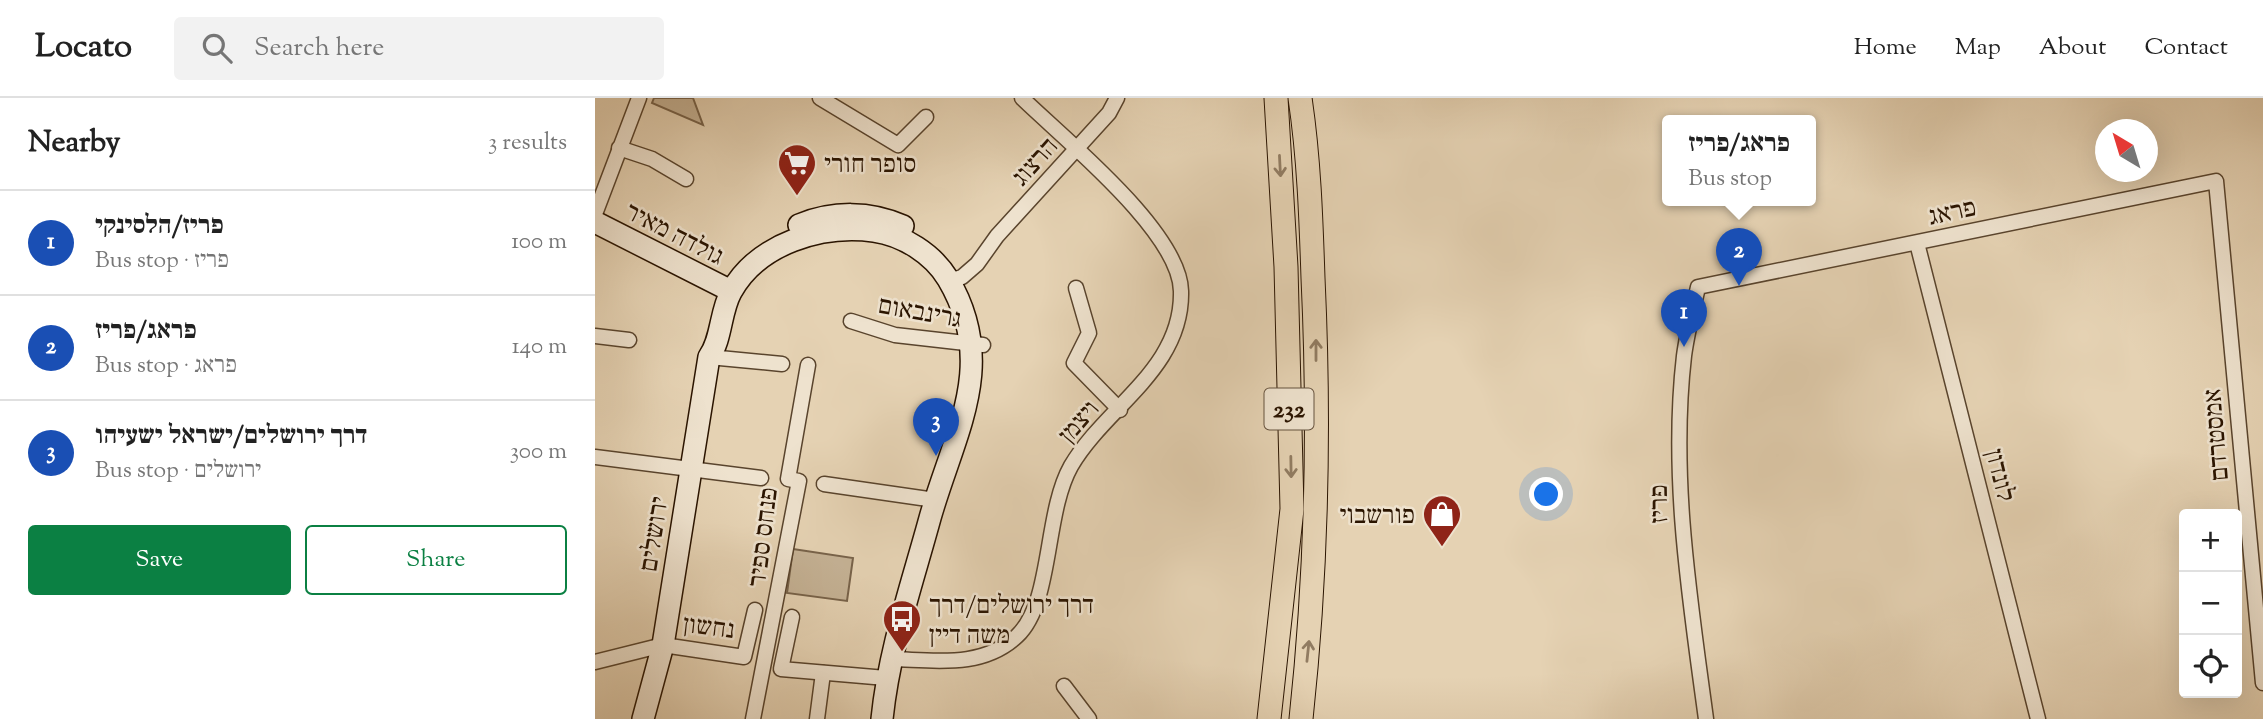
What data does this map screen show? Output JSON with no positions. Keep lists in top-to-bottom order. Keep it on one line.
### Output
{"streets":{"main road":["232"],"street":["הרצוג","פראג","גולדה מאיר","גרינבאום","ויצמן","אמסטרדם","לונדון","פריז","ירושלים","פנחס ספיר","נחשון"]},"crossings":[["הרצוג","ויצמן"],["הרצוג","ירושלים"],["פראג","אמסטרדם"],["פראג","לונדון"],["פראג","פריז"],["גולדה מאיר","ירושלים"],["גרינבאום","ירושלים"],["ויצמן","ירושלים"],["ירושלים","נחשון"]],"places":{"supermarket":["סופר חורי"],"shop":["פורשבוי"],"bus stop":["דרך ירושלים/דרך משה דיין"]},"north":"top left","page":{"header":"Locato","search":"Search here","nav":["Home","Map","About","Contact"],"heading":["Nearby","3 results"],"popup":["פראג/פריז","Bus stop"],"list":[{"mark":"1","name":"פריז/הלסינקי","note":"Bus stop · פריז","value":"100 m"},{"mark":"2","name":"פראג/פריז","note":"Bus stop · פראג","value":"140 m"},{"mark":"3","name":"דרך ירושלים/ישראל ישעיהו","note":"Bus stop · ירושלים","value":"300 m"}],"pins":["2","1","3"],"buttons":["Save","Share"],"map_buttons":["+","−"]}}
